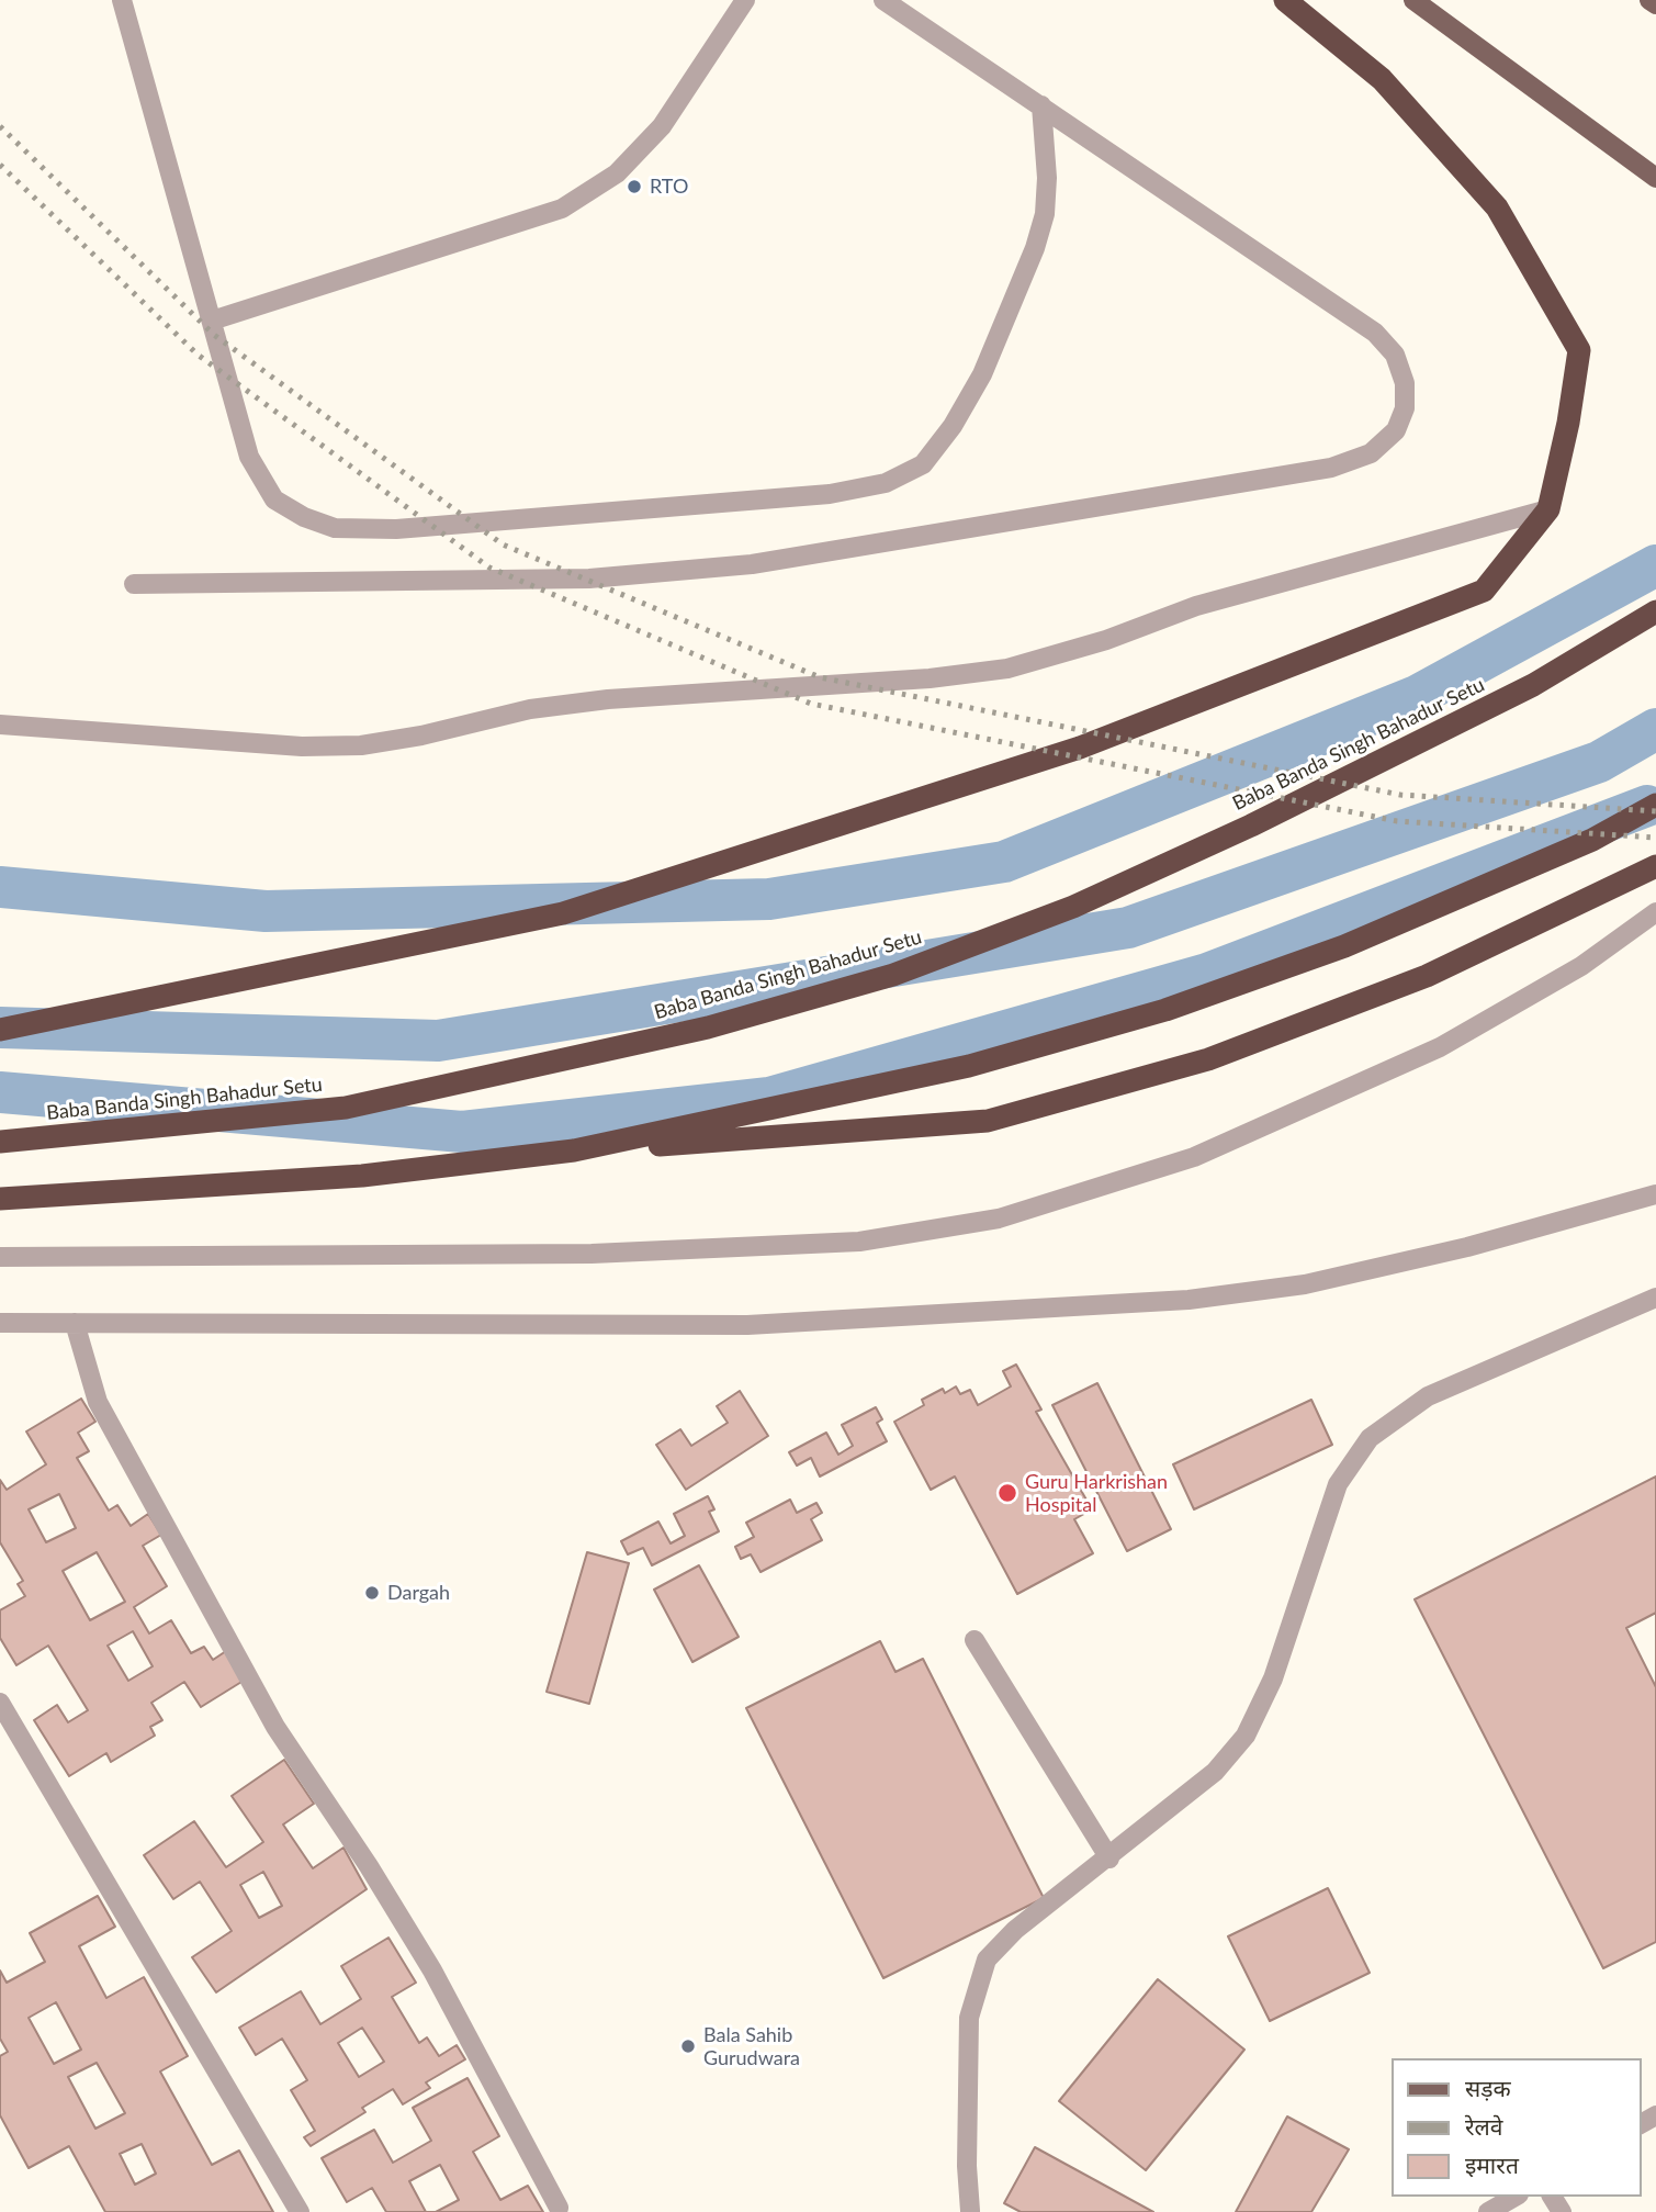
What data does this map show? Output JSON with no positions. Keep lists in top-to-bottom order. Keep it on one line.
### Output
{"streets":{"highway":["Baba Banda Singh Bahadur Setu"]},"places":["RTO","Guru Harkrishan Hospital","Dargah","Bala Sahib Gurudwara"],"legend":["सड़क","रेलवे","इमारत"]}
